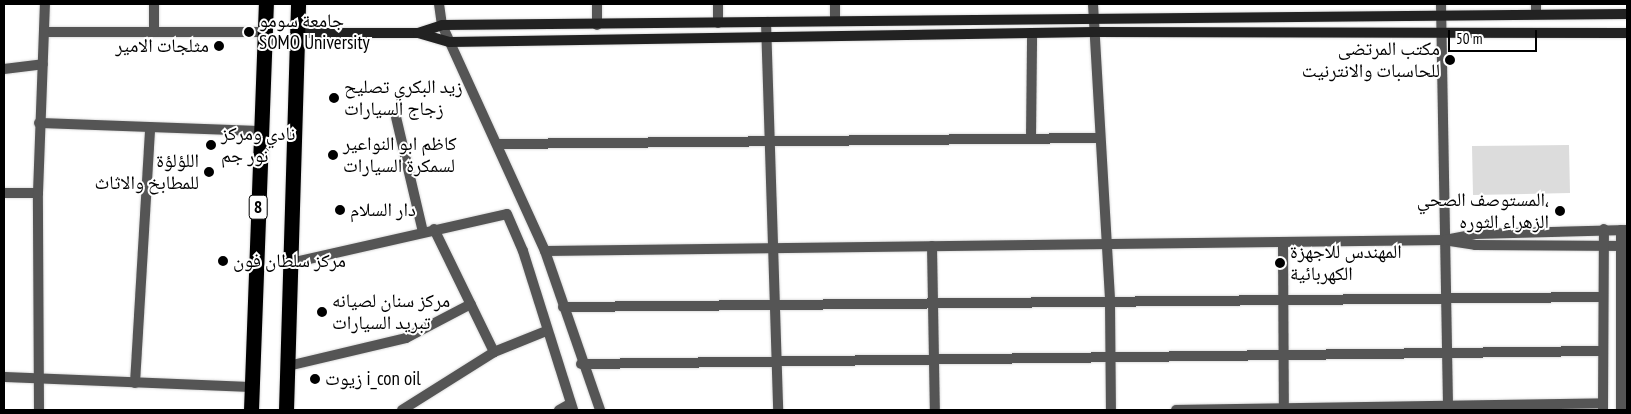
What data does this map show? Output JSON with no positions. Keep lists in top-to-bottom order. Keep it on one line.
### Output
{"streets":{"highway":["8"]},"places":["جامعة سومو SOMO University","مثلجات الامير","مكتب المرتضى للحاسبات والانترنيت","زيد البكري تصليح زجاج السيارات","نادي ومركز نور جم","كاظم ابو النواعير لسمكرة السيارات","اللؤلؤة للمطابخ والاثاث","دار السلام","المستوصف الصحي، الزهراء الثوره","مركز سلطان فون","المهندس للاجهزة الكهربائية","مركز سنان لصيانه تبريد السيارات","زيوت i_con oil"],"scale_bar":"50 m"}
